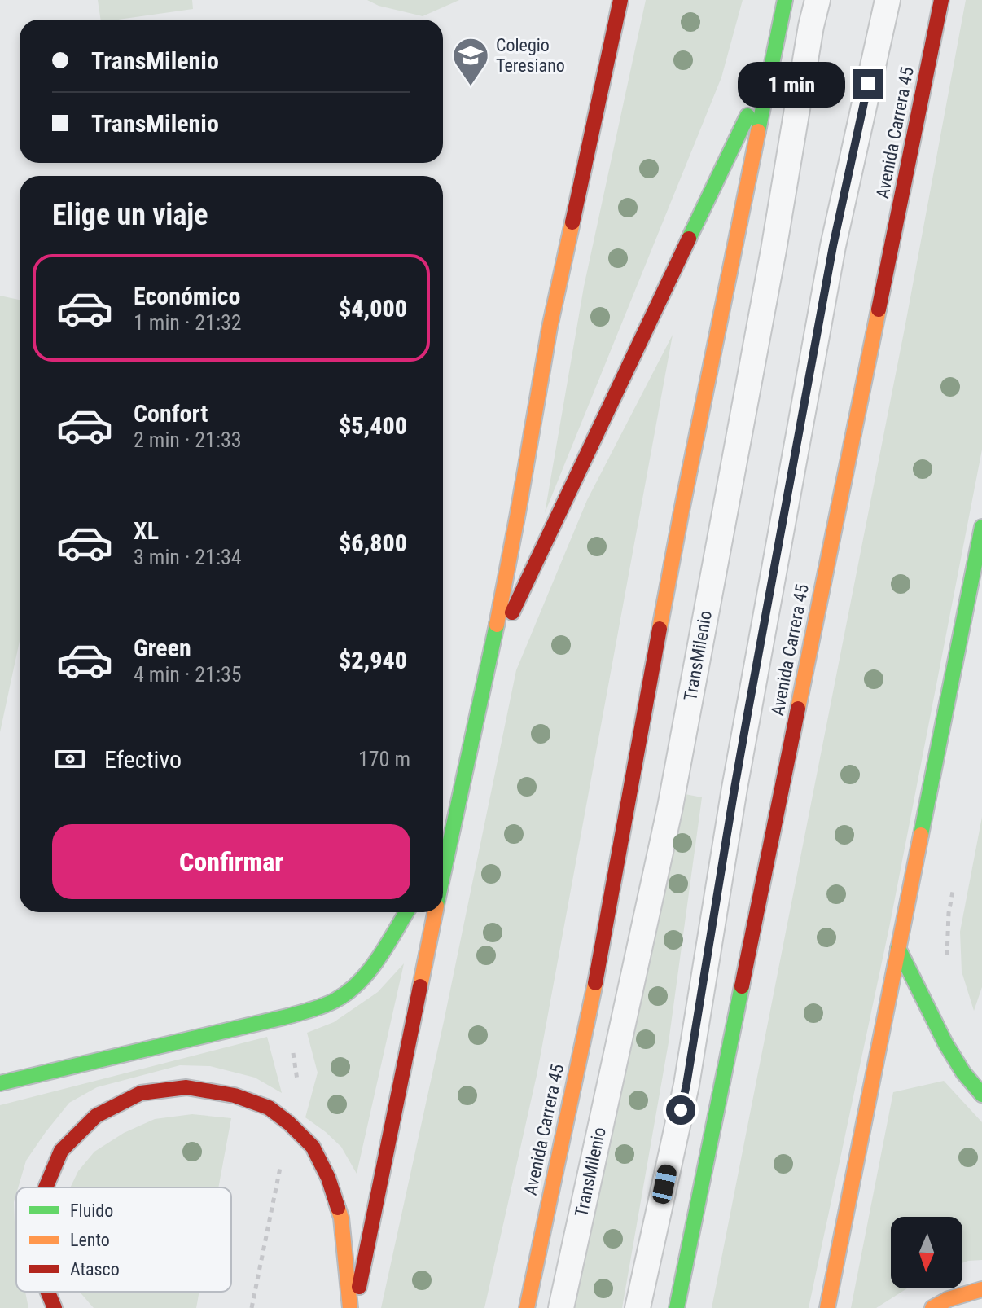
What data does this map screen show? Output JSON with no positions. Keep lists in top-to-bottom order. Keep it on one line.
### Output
{"streets":{"highway":["Avenida Carrera 45"],"lane":["TransMilenio"]},"places":{"school or university":["Colegio Teresiano"]},"legend":["Fluido","Lento","Atasco"],"north":"bottom","page":{"banner":["TransMilenio","TransMilenio"],"bubble":"1 min","heading":"Elige un viaje","list":[{"name":"Económico","note":"1 min · 21:32","value":"$4,000"},{"name":"Confort","note":"2 min · 21:33","value":"$5,400"},{"name":"XL","note":"3 min · 21:34","value":"$6,800"},{"name":"Green","note":"4 min · 21:35","value":"$2,940"}],"pay":["Efectivo","170 m"],"buttons":"Confirmar"}}
